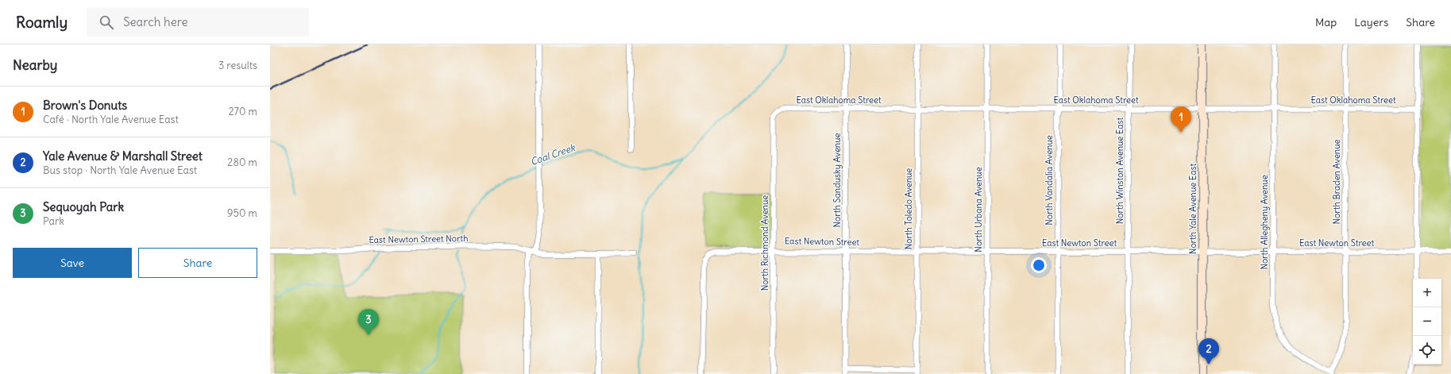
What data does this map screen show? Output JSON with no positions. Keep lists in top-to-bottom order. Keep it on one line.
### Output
{"streets":{"main road":["North Yale Avenue East"],"street":["East Oklahoma Street","North Winston Avenue East","North Sandusky Avenue","North Vandalia Avenue","North Braden Avenue","North Toledo Avenue","North Urbana Avenue","North Allegheny Avenue","East Newton Street North","East Newton Street","North Richmond Avenue"]},"crossings":[["East Oklahoma Street","North Winston Avenue East"],["East Oklahoma Street","North Sandusky Avenue"],["East Oklahoma Street","North Vandalia Avenue"],["East Oklahoma Street","North Braden Avenue"],["East Oklahoma Street","North Toledo Avenue"],["East Oklahoma Street","North Yale Avenue East"],["East Oklahoma Street","North Urbana Avenue"],["East Oklahoma Street","North Allegheny Avenue"],["East Oklahoma Street","North Richmond Avenue"],["North Winston Avenue East","East Newton Street"],["North Sandusky Avenue","East Newton Street"],["North Vandalia Avenue","East Newton Street"],["North Braden Avenue","North Allegheny Avenue"],["North Braden Avenue","East Newton Street"],["North Toledo Avenue","East Newton Street"],["North Yale Avenue East","East Newton Street"],["North Urbana Avenue","East Newton Street"],["North Allegheny Avenue","East Newton Street"],["East Newton Street","North Richmond Avenue"]],"water":["Coal Creek"],"page":{"header":"Roamly","search":"Search here","nav":["Map","Layers","Share"],"heading":["Nearby","3 results"],"list":[{"mark":"1","name":"Brown's Donuts","note":"Café · North Yale Avenue East","value":"270 m"},{"mark":"2","name":"Yale Avenue & Marshall Street","note":"Bus stop · North Yale Avenue East","value":"280 m"},{"mark":"3","name":"Sequoyah Park","note":"Park","value":"950 m"}],"pins":["1","3","2"],"buttons":["Save","Share"],"map_buttons":["+","−"]}}
